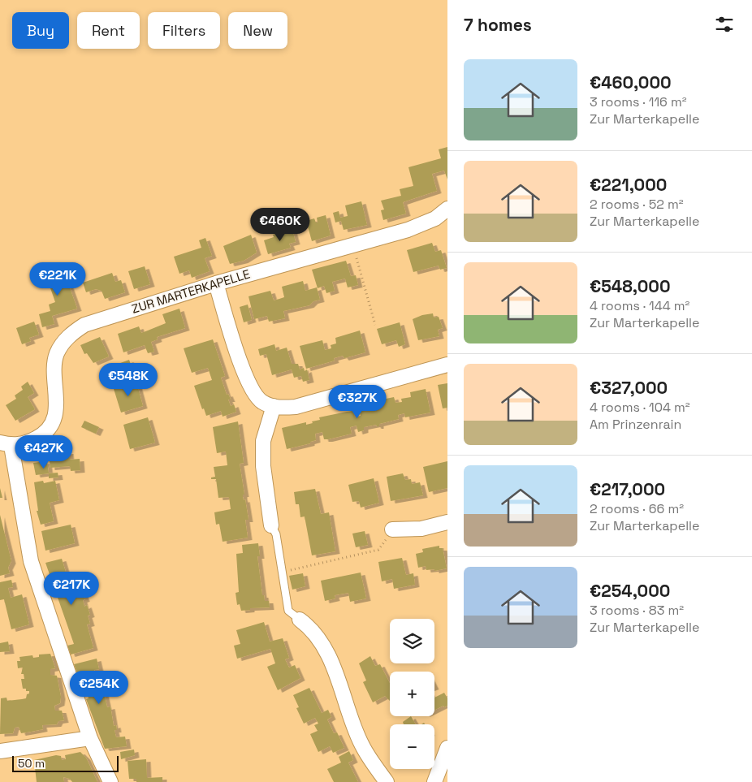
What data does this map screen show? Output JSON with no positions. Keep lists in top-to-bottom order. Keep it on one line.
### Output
{"streets":{"street":["ZUR MARTERKAPELLE"]},"scale_bar":"50 m","page":{"heading":"7 homes","chip":["Buy","Rent","Filters","New"],"list":[{"name":"€460,000","note":"3 rooms · 116 m² · Zur Marterkapelle"},{"name":"€221,000","note":"2 rooms · 52 m² · Zur Marterkapelle"},{"name":"€548,000","note":"4 rooms · 144 m² · Zur Marterkapelle"},{"name":"€327,000","note":"4 rooms · 104 m² · Am Prinzenrain"},{"name":"€217,000","note":"2 rooms · 66 m² · Zur Marterkapelle"},{"name":"€254,000","note":"3 rooms · 83 m² · Zur Marterkapelle"}],"price":["€460K","€221K","€548K","€327K","€427K","€217K","€254K"],"map_buttons":["+","−"],"scale":"50 m"}}
